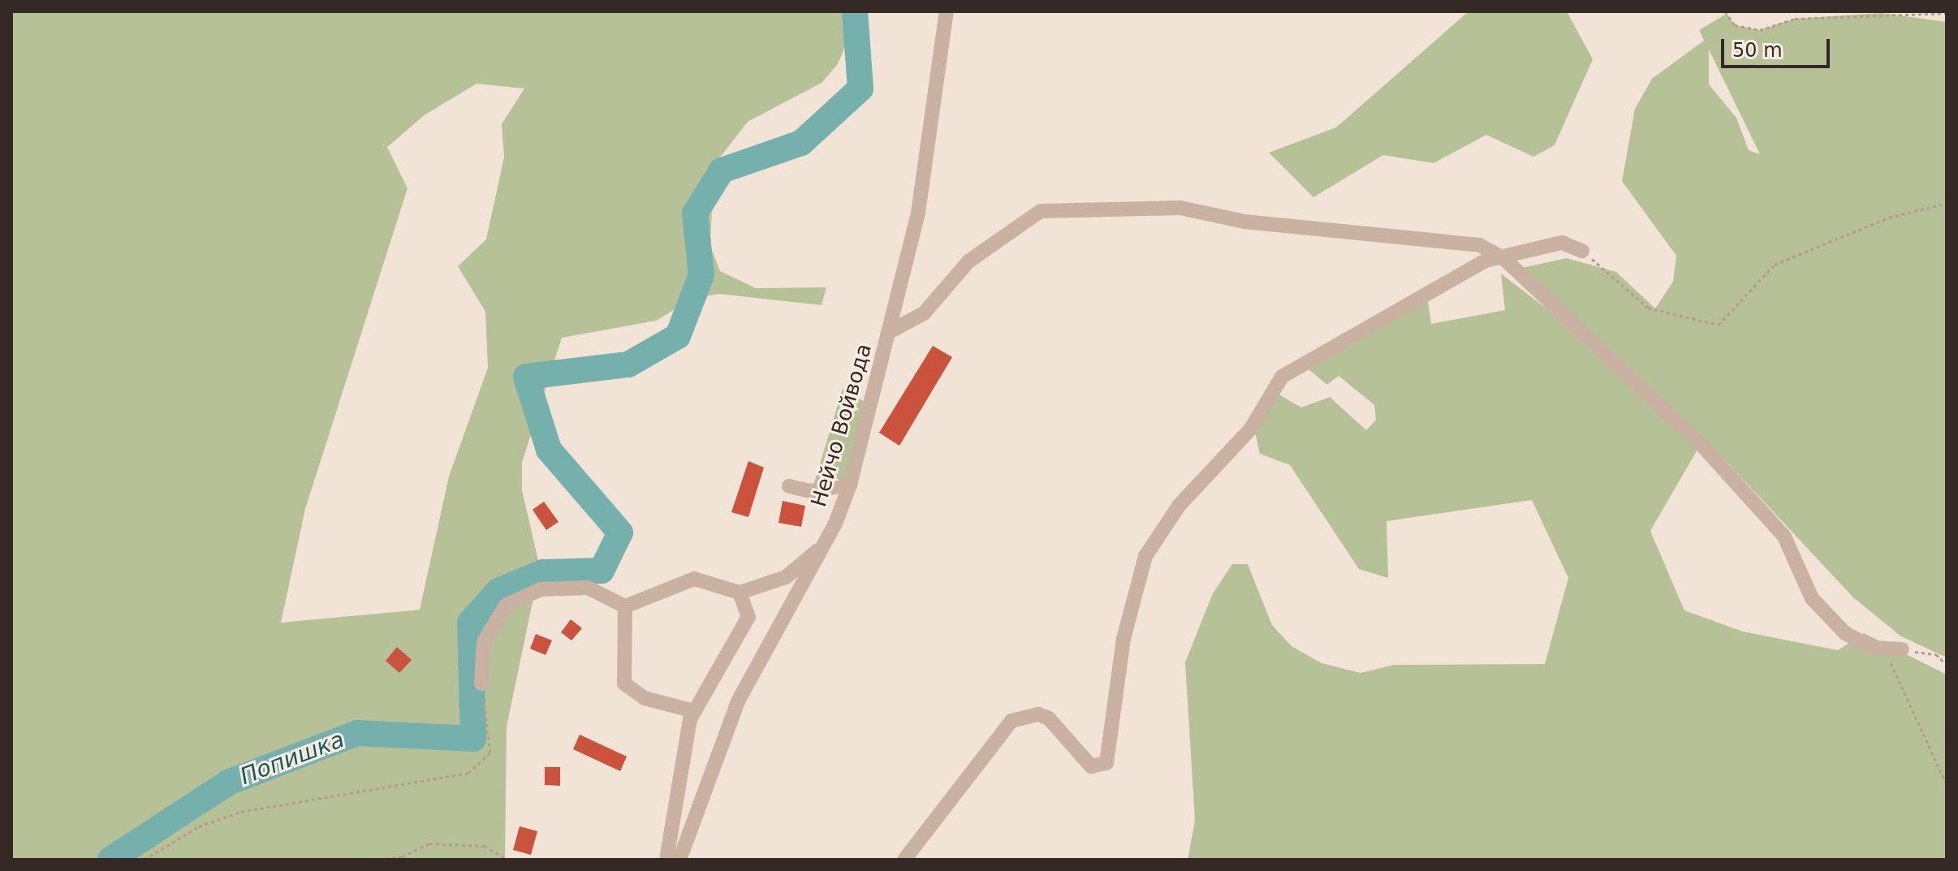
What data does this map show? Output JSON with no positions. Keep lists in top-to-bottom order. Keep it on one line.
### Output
{"streets":{"street":["Нейчо Войвода"]},"water":["Попишка"],"scale_bar":"50 m"}
